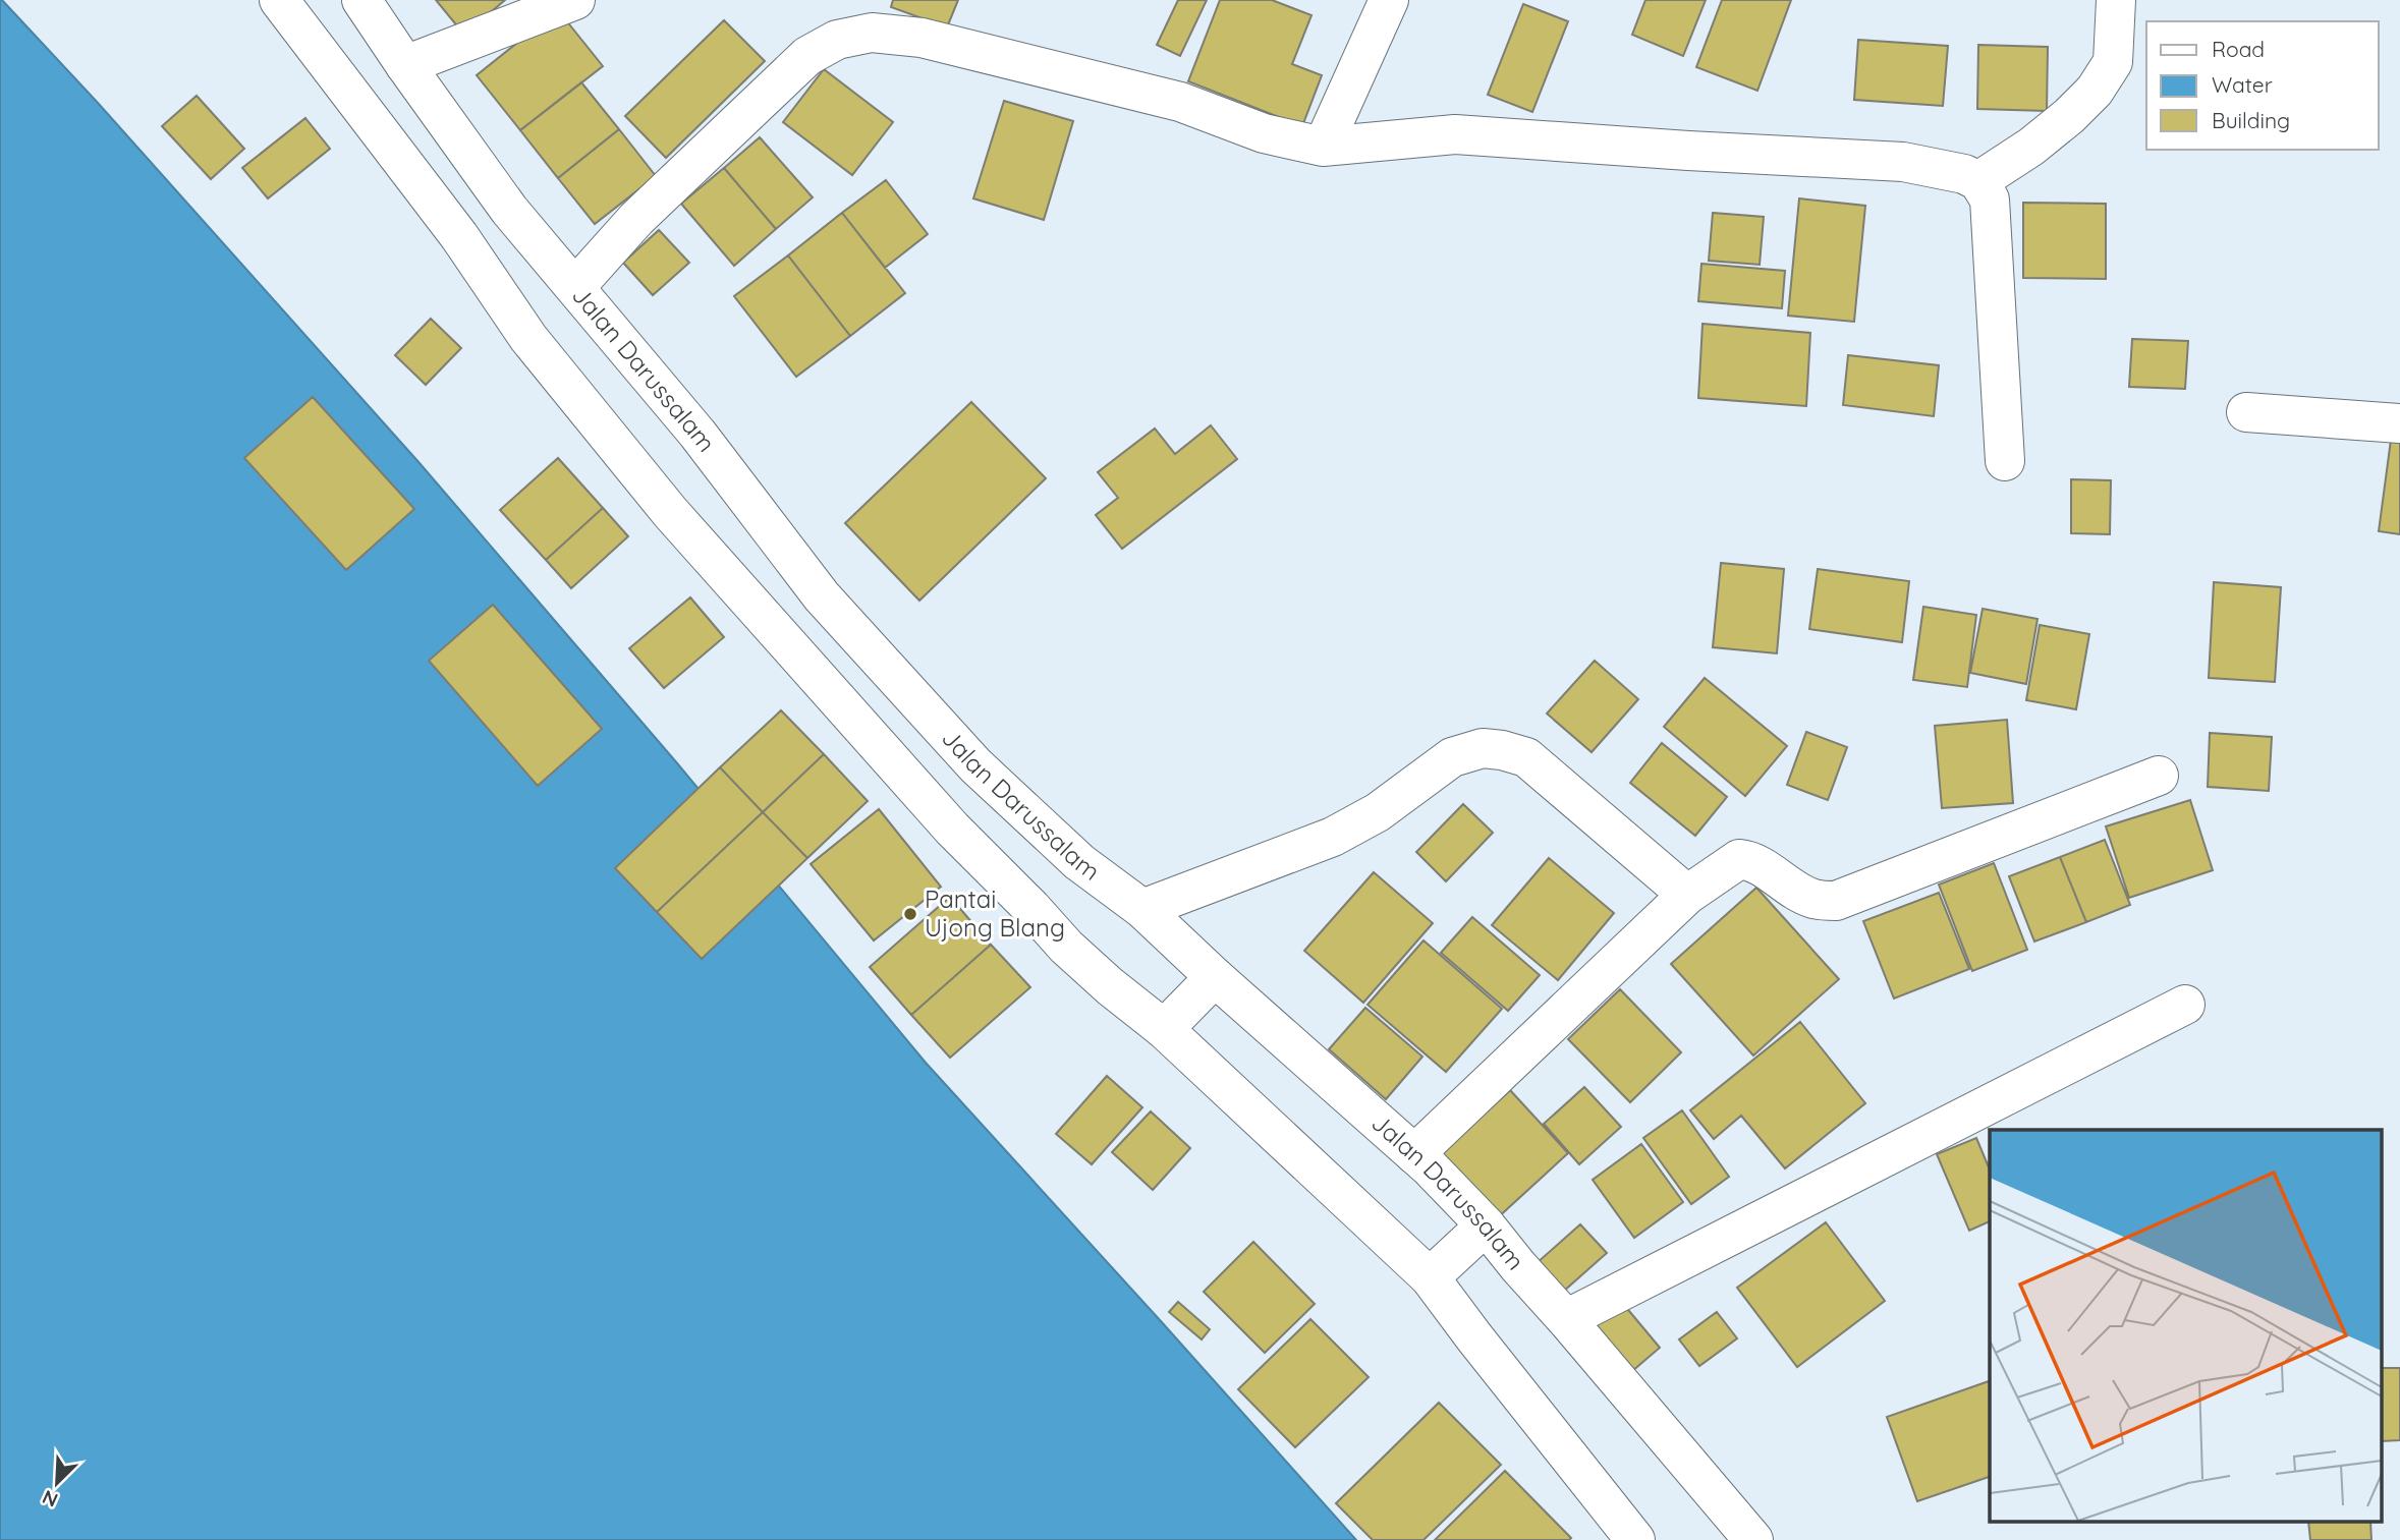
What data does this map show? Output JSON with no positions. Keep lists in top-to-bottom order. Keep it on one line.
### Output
{"streets":{"street":["Jalan Darussalam"]},"places":["Pantai Ujong Blang"],"legend":["Road","Water","Building"],"north":"bottom left"}
